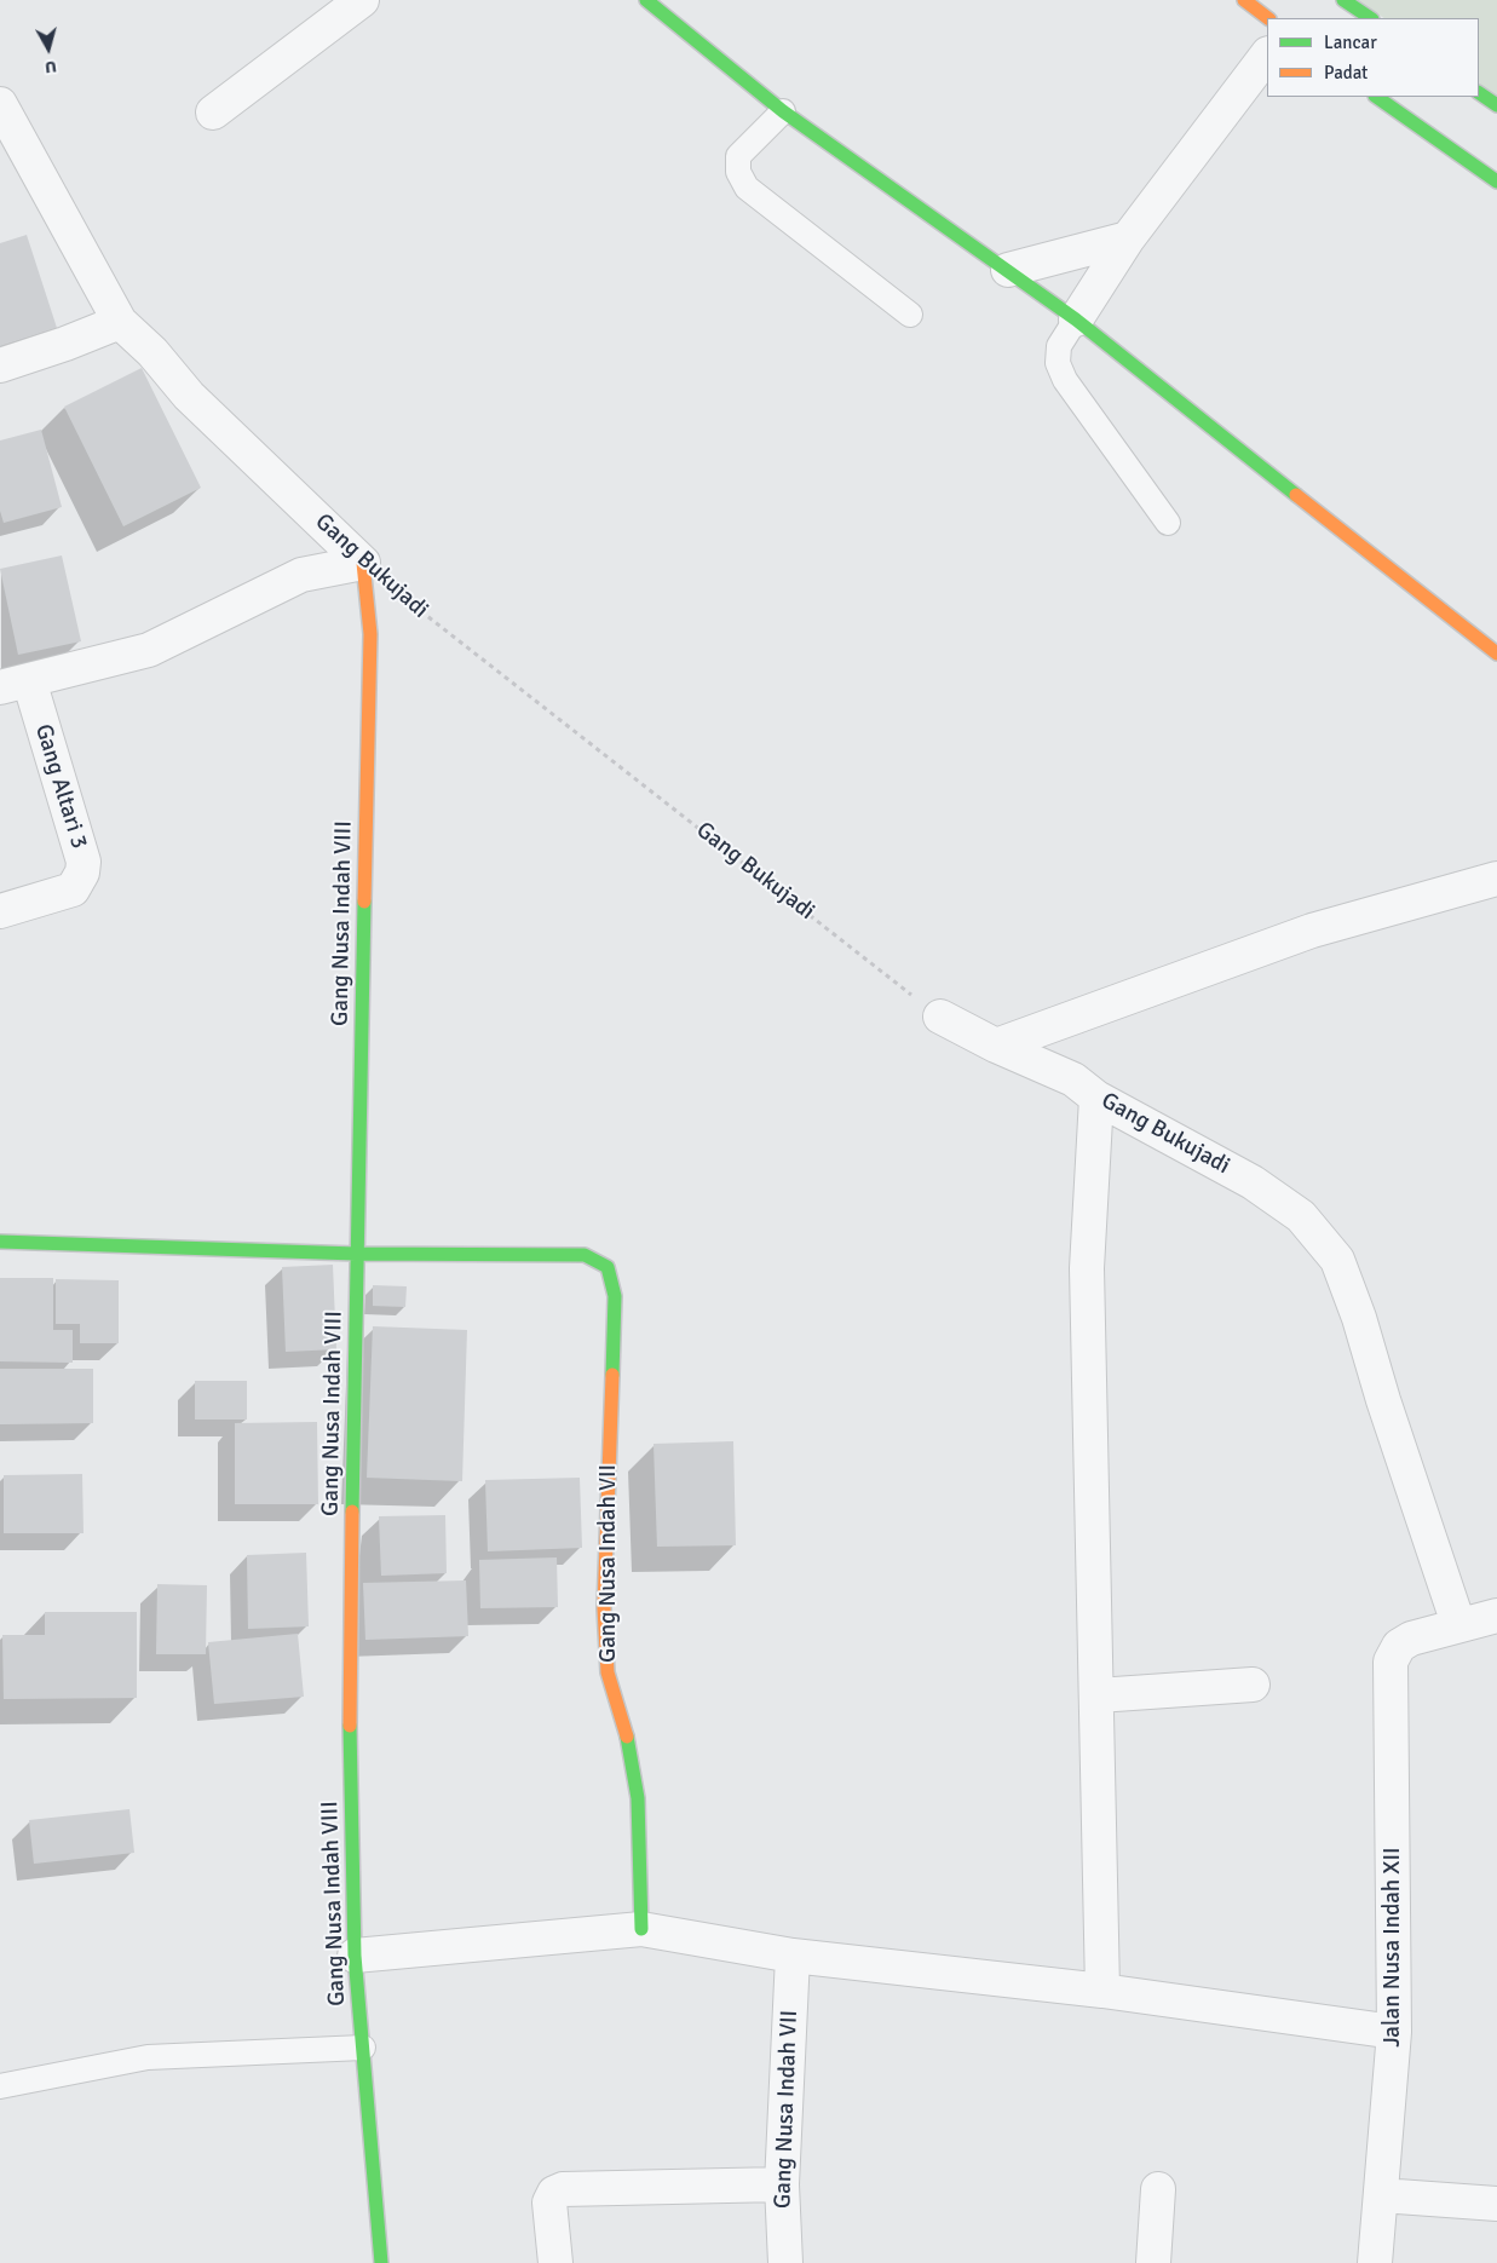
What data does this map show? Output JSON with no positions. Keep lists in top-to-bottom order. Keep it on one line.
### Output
{"streets":{"main road":["Gang Nusa Indah VIII","Gang Nusa Indah VII"],"street":["Gang Bukujadi","Gang Altari 3","Jalan Nusa Indah XII"]},"crossings":[["Gang Bukujadi","Gang Nusa Indah VIII"],["Gang Bukujadi","Jalan Nusa Indah XII"],["Gang Nusa Indah VIII","Gang Nusa Indah VII"]],"legend":["Lancar","Padat"],"north":"bottom"}
